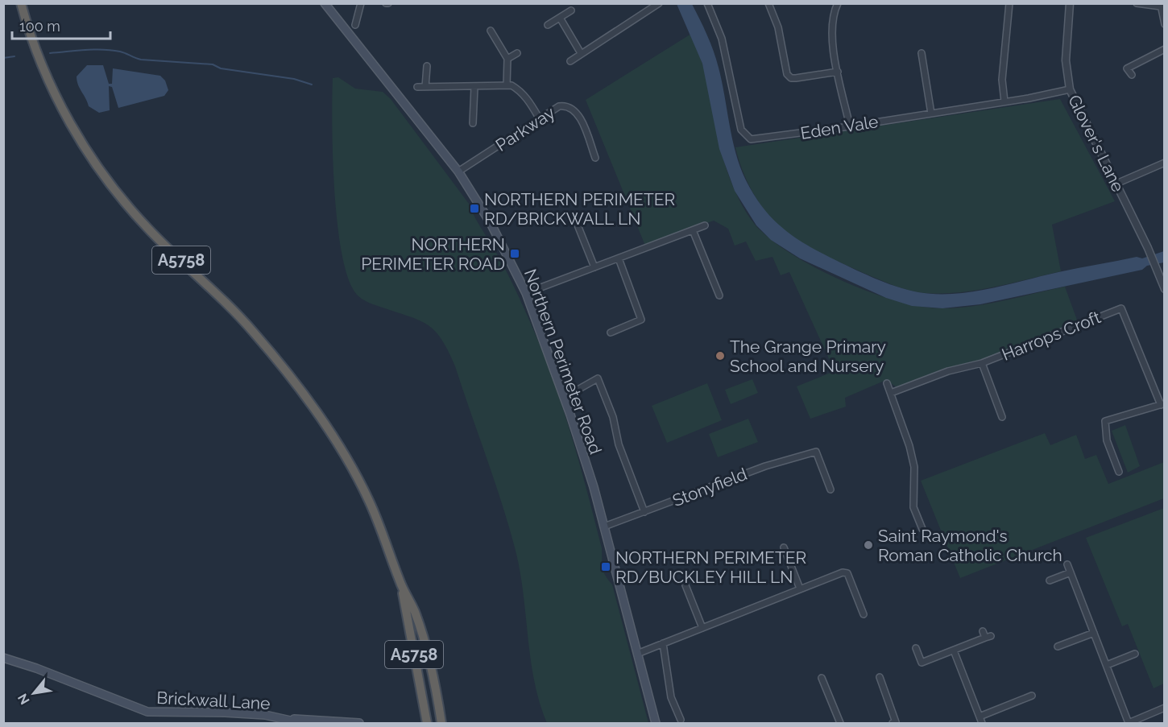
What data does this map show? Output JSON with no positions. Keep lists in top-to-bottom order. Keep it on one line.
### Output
{"streets":{"highway":["A5758"],"main road":["Northern Perimeter Road","Brickwall Lane"],"street":["Eden Vale","Parkway","Glover's Lane","Harrops Croft","Stonyfield"]},"crossings":[["Eden Vale","Glover's Lane"],["Parkway","Northern Perimeter Road"],["Northern Perimeter Road","Stonyfield"]],"places":{"transit":["NORTHERN PERIMETER RD/BRICKWALL LN","NORTHERN PERIMETER ROAD","NORTHERN PERIMETER RD/BUCKLEY HILL LN"],"other":["The Grange Primary School and Nursery","Saint Raymond's Roman Catholic Church"]},"scale_bar":"100 m","north":"bottom left"}
